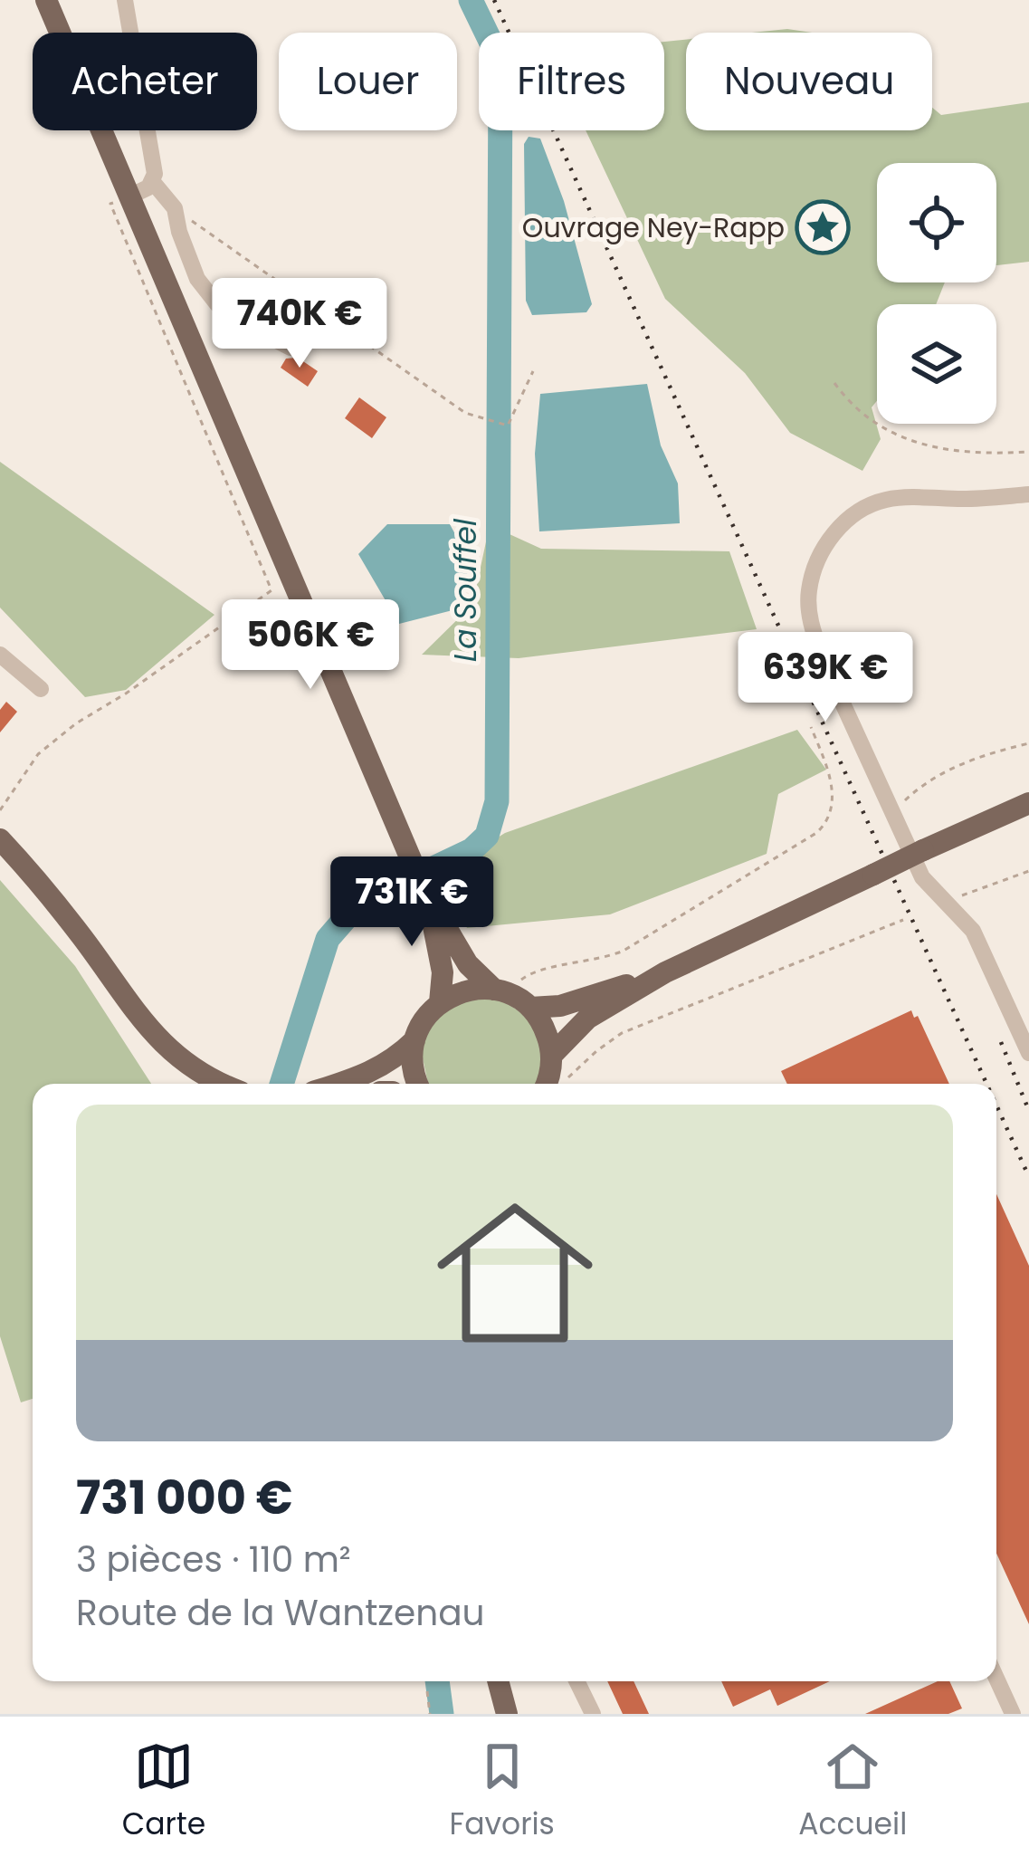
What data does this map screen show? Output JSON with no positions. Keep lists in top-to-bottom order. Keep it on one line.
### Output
{"water":["La Souffel"],"places":{"place":["Ouvrage Ney-Rapp"]},"page":{"chip":["Acheter","Louer","Filtres","Nouveau"],"price":["740K €","506K €","639K €","731K €"],"list":[{"name":"731 000 €","note":"3 pièces · 110 m² · Route de la Wantzenau"}],"tabs":["Carte","Favoris","Accueil"]}}
